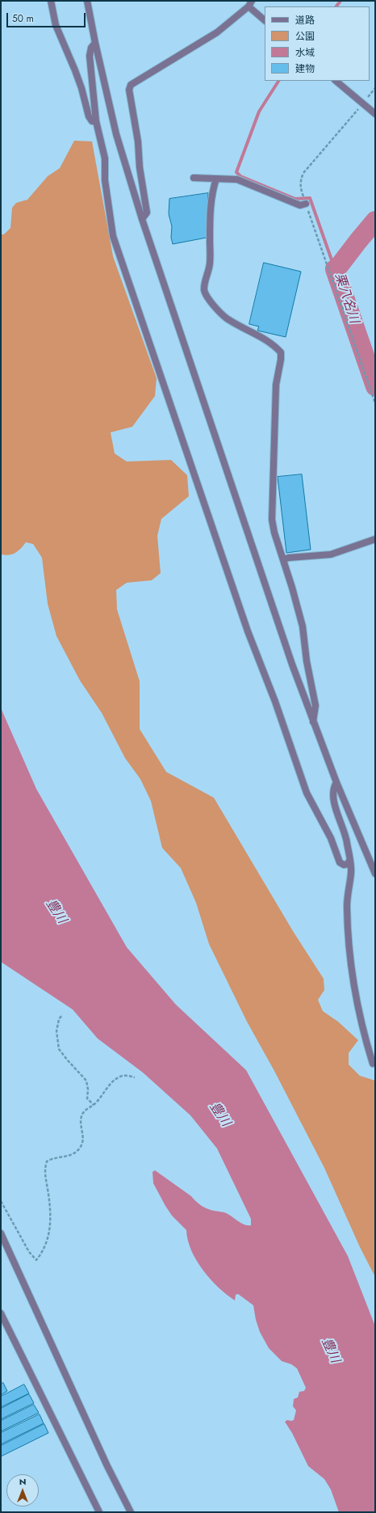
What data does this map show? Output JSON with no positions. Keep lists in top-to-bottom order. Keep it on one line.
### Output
{"water":["栗八名川","豊川"],"legend":["道路","公園","水域","建物"],"scale_bar":"50 m","north":"top"}
